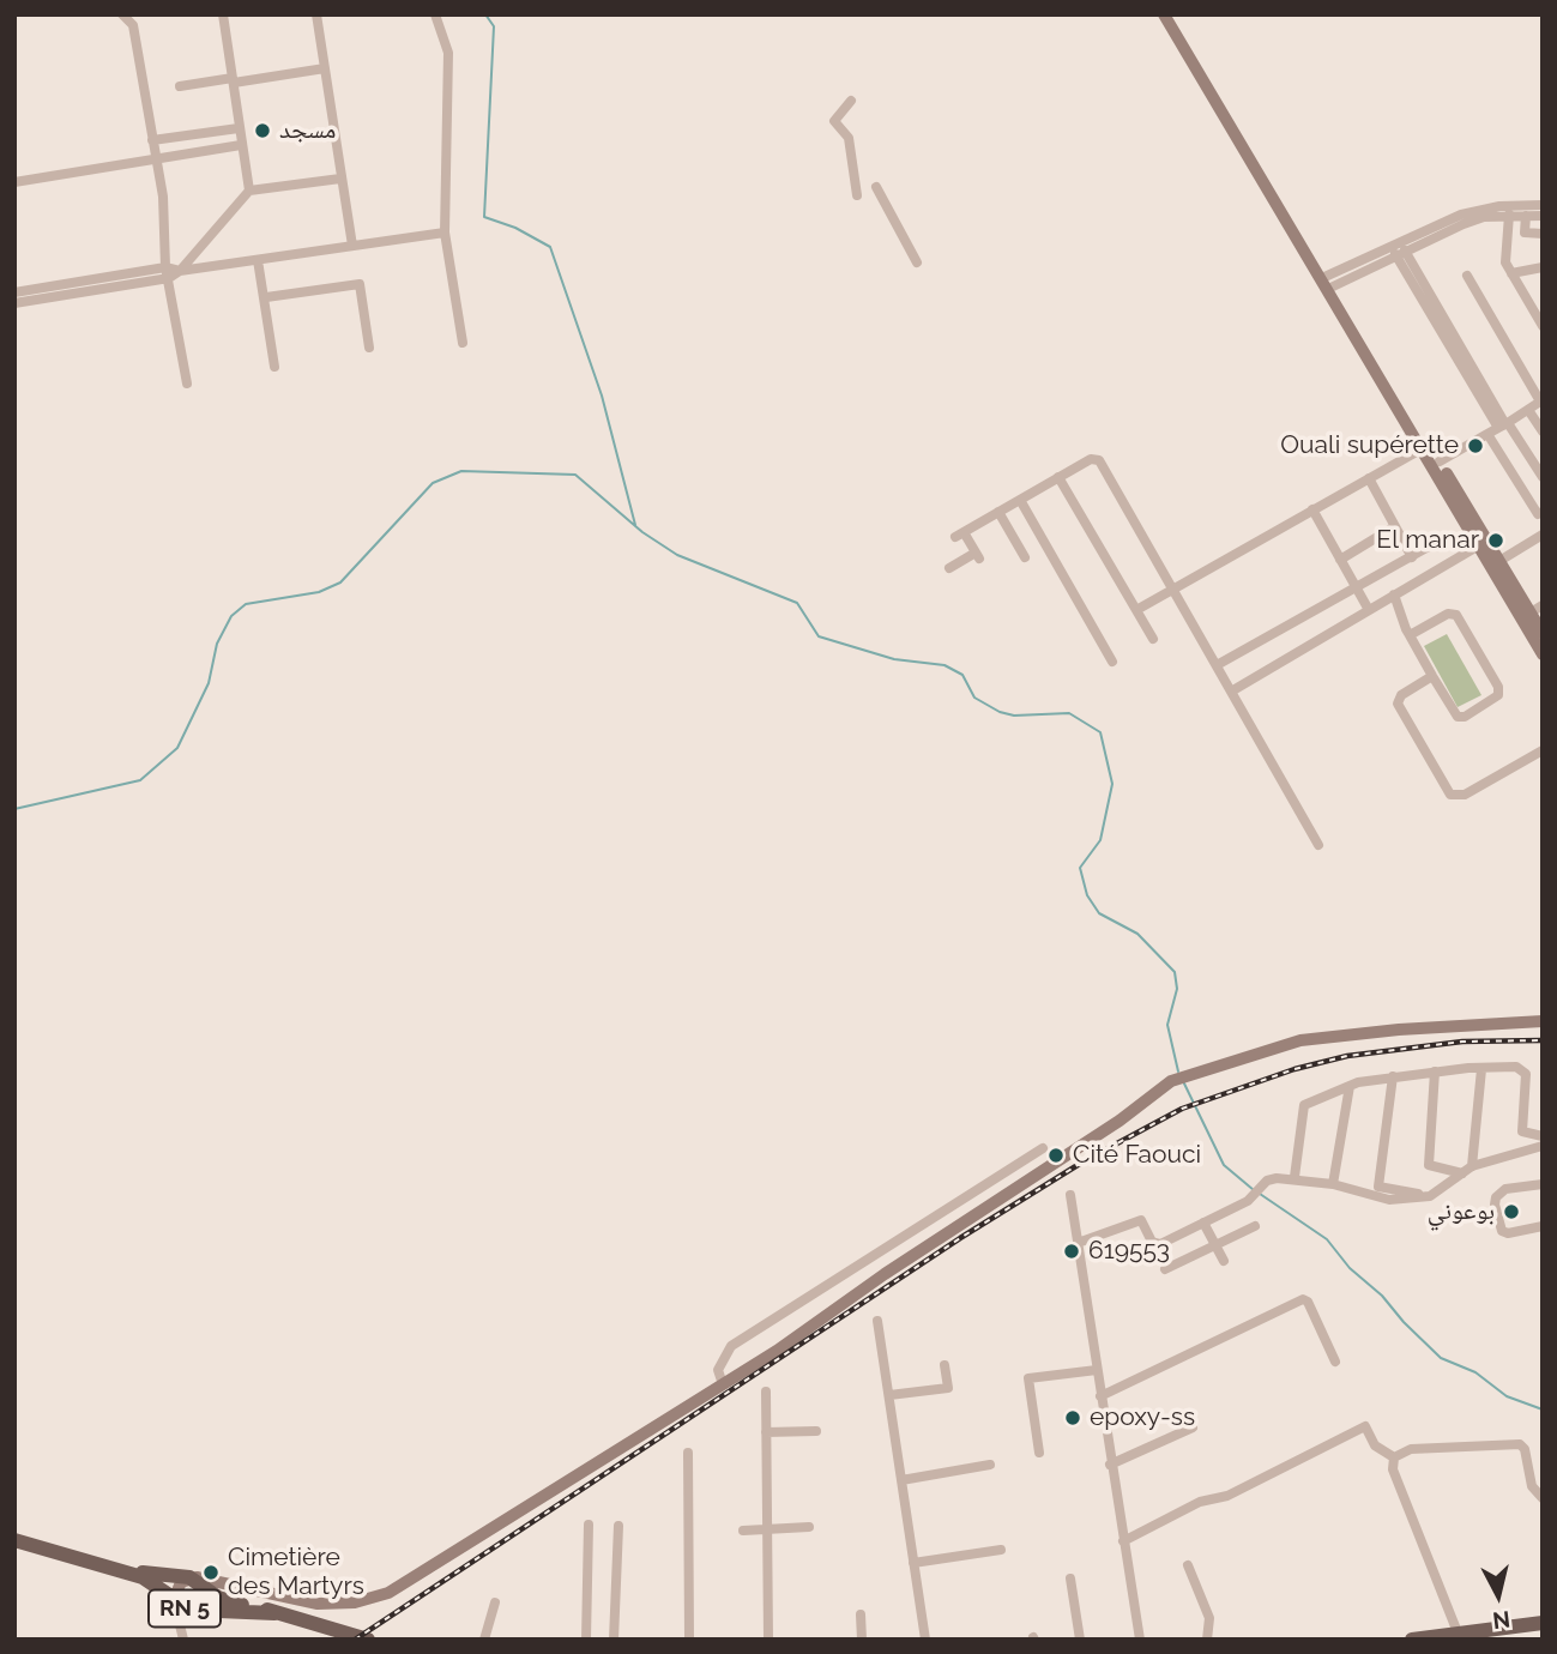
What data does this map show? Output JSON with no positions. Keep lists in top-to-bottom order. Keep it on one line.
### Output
{"streets":{"main road":["RN 5"]},"places":["مسجد","Ouali supérette","El manar","Cité Faouci","بوعوني","619553","epoxy-ss","Cimetière des Martyrs"],"north":"bottom"}
